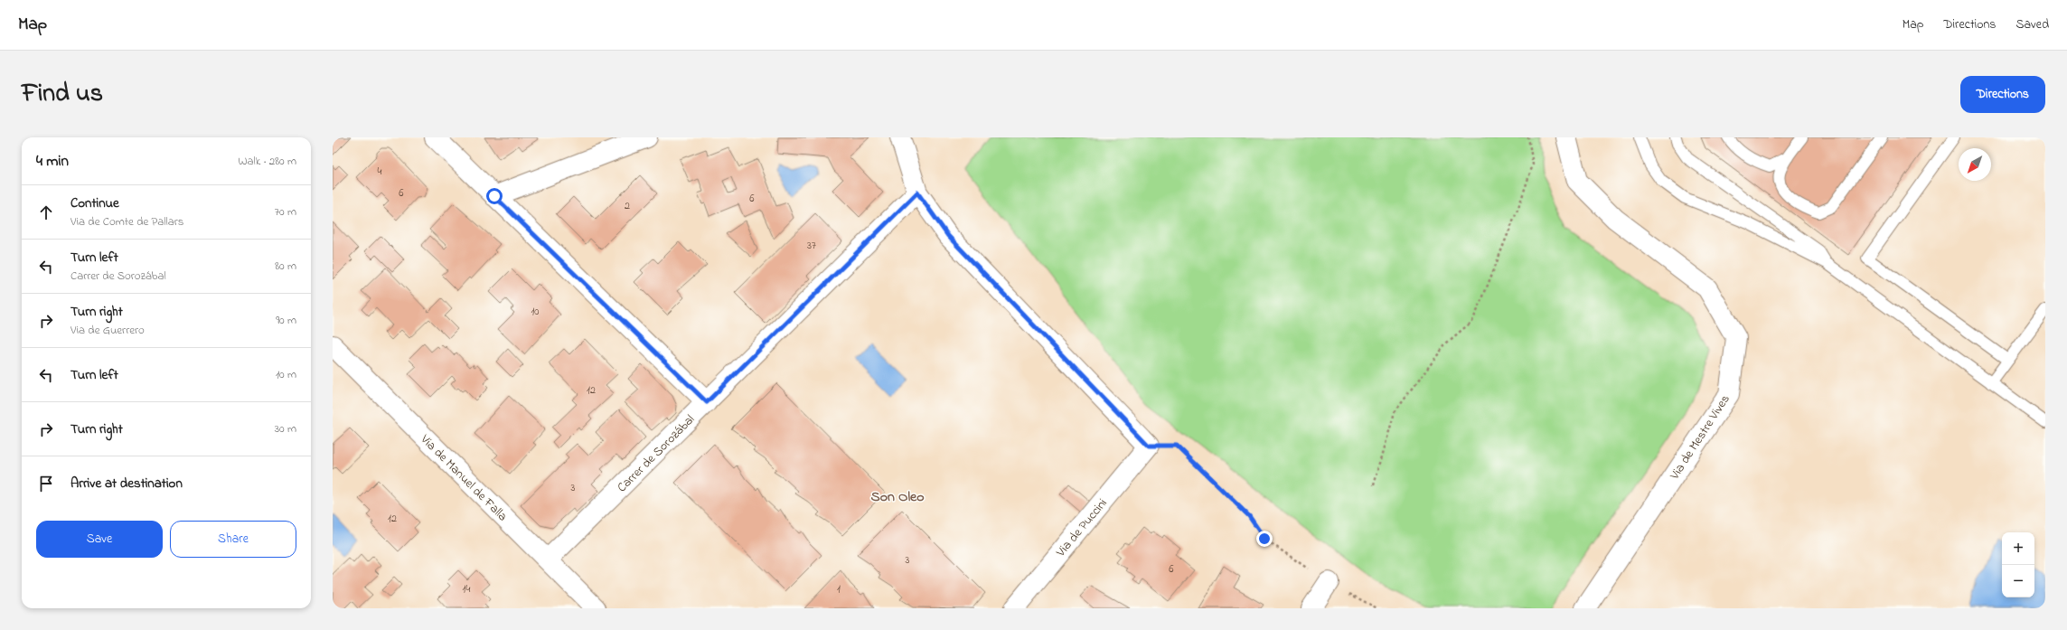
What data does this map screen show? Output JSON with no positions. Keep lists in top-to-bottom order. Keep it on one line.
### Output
{"streets":{"street":["Via de Mestre Vives","Carrer de Sorozábal","Via de Manuel de Falla","Via de Puccini"]},"crossings":[["Carrer de Sorozábal","Via de Manuel de Falla"]],"districts":["Son Oleo"],"house_numbers":["4","6","6","2","37","10","12","3","12","3","6","14","1"],"north":"bottom left","page":{"header":"Map","nav":["Map","Directions","Saved"],"title":"Find us","buttons":["Directions",["Save","Share"]],"heading":["4 min","Walk · 280 m"],"list":[["Continue","Via de Comte de Pallars","70 m"],["Turn left","Carrer de Sorozábal","80 m"],["Turn right","Via de Guerrero","90 m"],["Turn left","10 m"],["Turn right","30 m"],"Arrive at destination"],"map_buttons":["+","−"]}}
